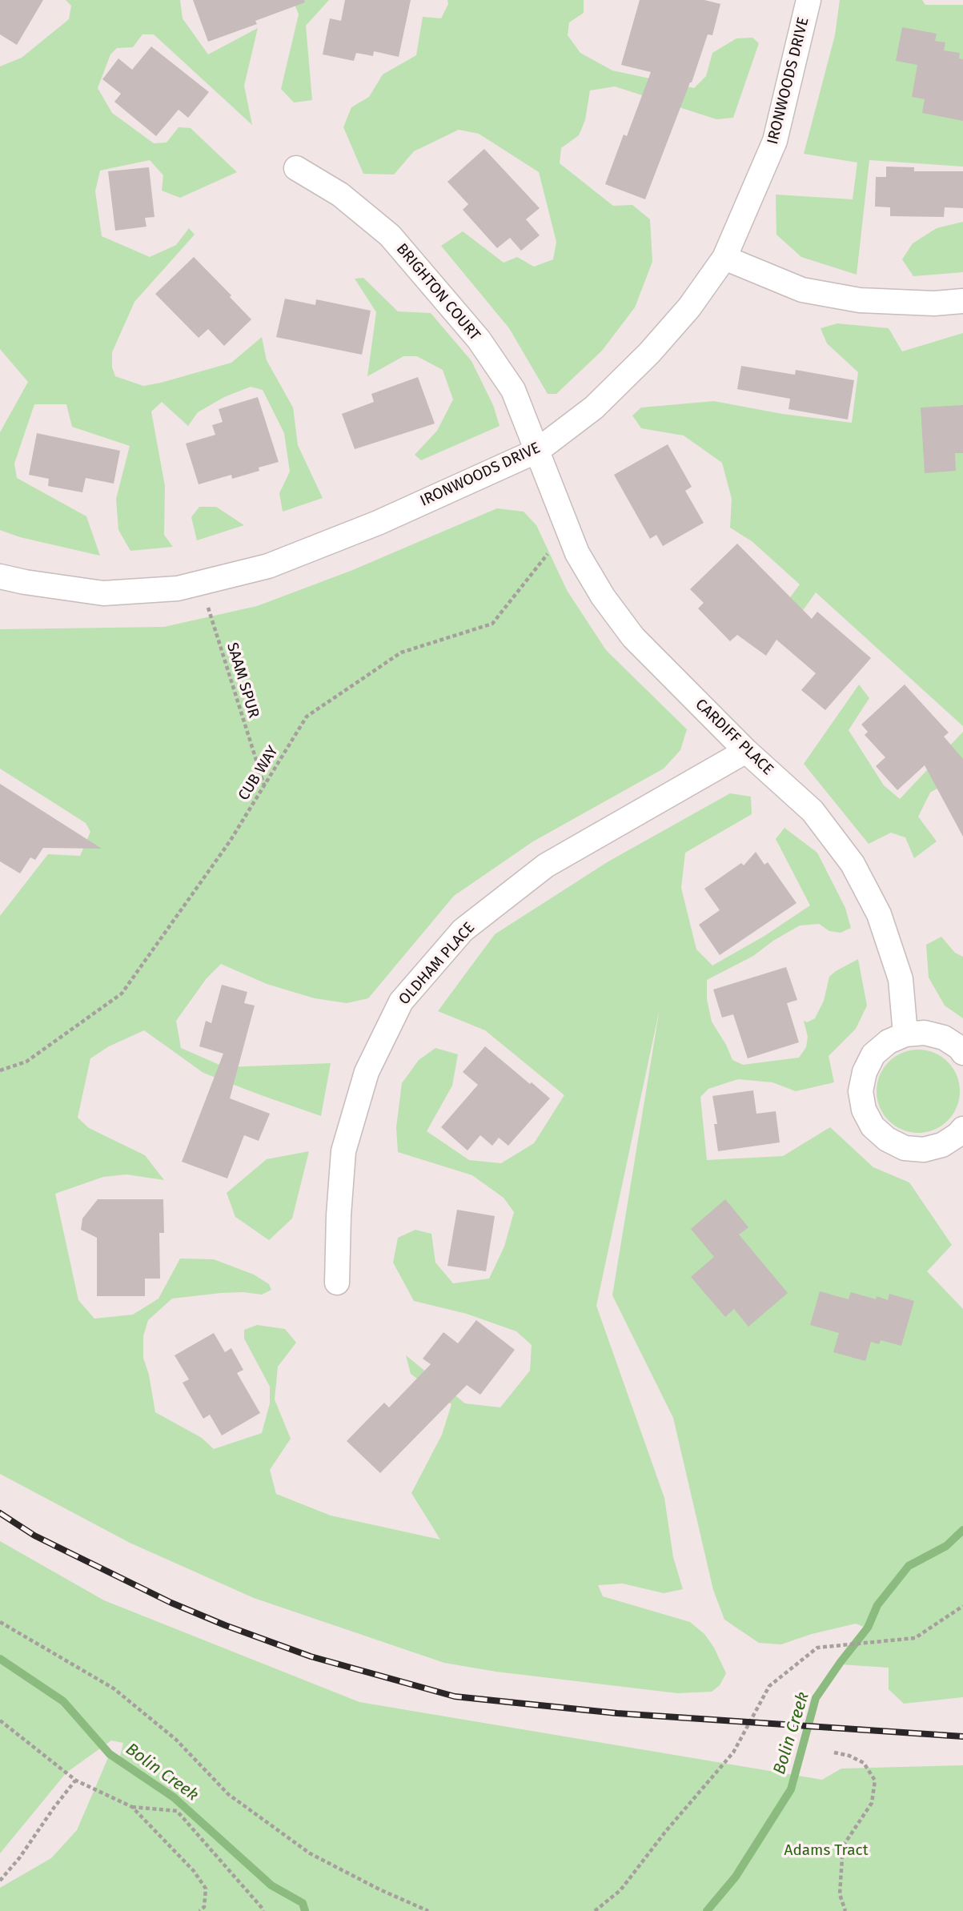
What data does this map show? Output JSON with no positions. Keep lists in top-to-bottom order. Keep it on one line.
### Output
{"streets":{"street":["IRONWOODS DRIVE","BRIGHTON COURT","CARDIFF PLACE","OLDHAM PLACE"],"path":["SAAM SPUR","CUB WAY"]},"crossings":[["IRONWOODS DRIVE","BRIGHTON COURT"],["IRONWOODS DRIVE","SAAM SPUR"],["IRONWOODS DRIVE","CARDIFF PLACE"],["BRIGHTON COURT","CARDIFF PLACE"],["SAAM SPUR","CUB WAY"],["CARDIFF PLACE","CUB WAY"],["CARDIFF PLACE","OLDHAM PLACE"]],"water":["Bolin Creek"],"parks":["Adams Tract"]}
